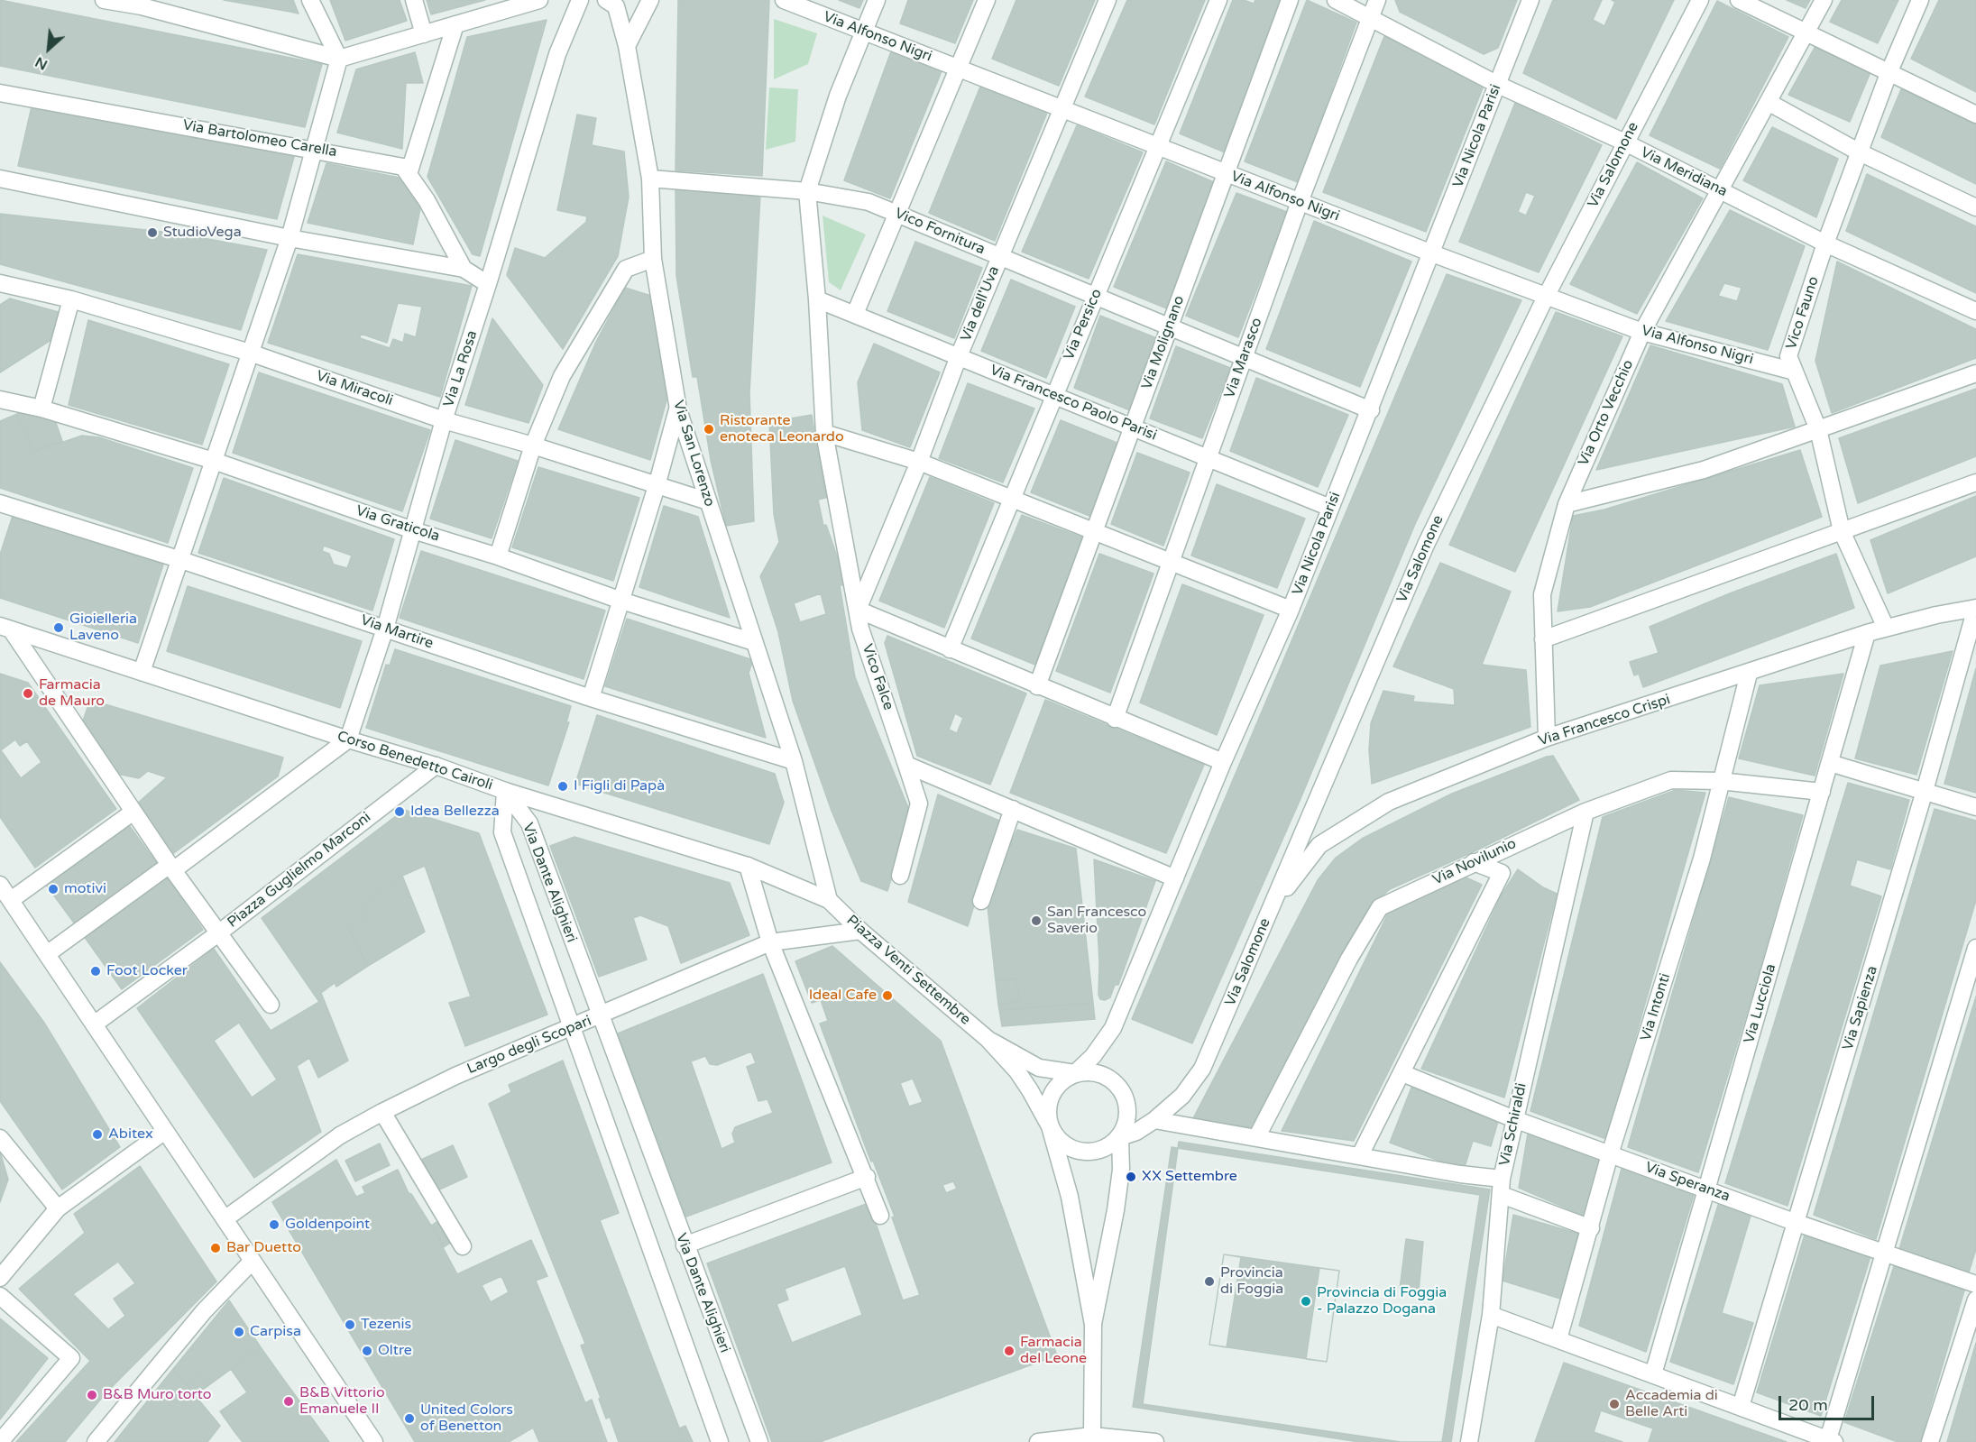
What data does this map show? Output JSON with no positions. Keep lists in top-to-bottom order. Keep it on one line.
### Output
{"streets":{"street":["Via Alfonso Nigri","Via Nicola Parisi","Via Bartolomeo Carella","Via Salomone","Via Meridiana","Vico Fornitura","Via dell'Uva","Vico Fauno","Via Persico","Via Molignano","Via Marasco","Via La Rosa","Via Miracoli","Via Francesco Paolo Parisi","Via Orto Vecchio","Via San Lorenzo","Via Graticola","Via Martire","Vico Falce","Via Francesco Crispi","Corso Benedetto Cairoli","Via Novilunio","Piazza Guglielmo Marconi","Via Dante Alighieri","Piazza Venti Settembre","Via Lucciola","Via Intonti","Via Sapienza","Largo degli Scopari","Via Schiraldi","Via Speranza"]},"crossings":[["Via Alfonso Nigri","Via Nicola Parisi"],["Via Alfonso Nigri","Via Salomone"],["Via Alfonso Nigri","Via dell'Uva"],["Via Alfonso Nigri","Vico Fauno"],["Via Alfonso Nigri","Via Persico"],["Via Alfonso Nigri","Via Molignano"],["Via Alfonso Nigri","Via Marasco"],["Via Alfonso Nigri","Via Orto Vecchio"],["Via Nicola Parisi","Via Meridiana"],["Via Nicola Parisi","Vico Fornitura"],["Via Nicola Parisi","Via Francesco Paolo Parisi"],["Via Nicola Parisi","Piazza Venti Settembre"],["Via Salomone","Via Meridiana"],["Via Salomone","Via Francesco Crispi"],["Via Salomone","Piazza Venti Settembre"],["Via Meridiana","Vico Fauno"],["Via Meridiana","Via Marasco"],["Via Meridiana","Via Orto Vecchio"],["Vico Fornitura","Via dell'Uva"],["Vico Fornitura","Via Persico"],["Vico Fornitura","Via Molignano"],["Vico Fornitura","Via Marasco"],["Vico Fornitura","Via San Lorenzo"],["Vico Fornitura","Vico Falce"],["Via dell'Uva","Via Francesco Paolo Parisi"],["Via dell'Uva","Vico Falce"],["Vico Fauno","Via Francesco Crispi"],["Via Persico","Via Francesco Paolo Parisi"],["Via Molignano","Via Francesco Paolo Parisi"],["Via Marasco","Via Francesco Paolo Parisi"],["Via La Rosa","Via Miracoli"],["Via La Rosa","Via Graticola"],["Via La Rosa","Via Martire"],["Via La Rosa","Corso Benedetto Cairoli"],["Via Miracoli","Via San Lorenzo"],["Via Francesco Paolo Parisi","Vico Falce"],["Via Orto Vecchio","Via Francesco Crispi"],["Via San Lorenzo","Via Graticola"],["Via San Lorenzo","Via Martire"],["Via San Lorenzo","Corso Benedetto Cairoli"],["Via San Lorenzo","Piazza Venti Settembre"],["Via Francesco Crispi","Via Lucciola"],["Via Francesco Crispi","Via Intonti"],["Via Francesco Crispi","Via Sapienza"],["Corso Benedetto Cairoli","Piazza Guglielmo Marconi"],["Corso Benedetto Cairoli","Via Dante Alighieri"],["Corso Benedetto Cairoli","Piazza Venti Settembre"],["Via Novilunio","Via Lucciola"],["Via Novilunio","Via Intonti"],["Via Novilunio","Via Schiraldi"],["Via Dante Alighieri","Largo degli Scopari"],["Piazza Venti Settembre","Largo degli Scopari"],["Via Lucciola","Via Speranza"],["Via Intonti","Via Speranza"],["Via Sapienza","Via Speranza"],["Via Schiraldi","Via Speranza"]],"places":["StudioVega","Ristorante enoteca Leonardo","Gioielleria Laveno","Farmacia de Mauro","I Figli di Papà","Idea Bellezza","motivi","San Francesco Saverio","Foot Locker","Ideal Cafe","Abitex","XX Settembre","Goldenpoint","Bar Duetto","Provincia di Foggia","Provincia di Foggia - Palazzo Dogana","Tezenis","Carpisa","Oltre","Farmacia del Leone","B&B Muro torto","B&B Vittorio Emanuele II","Accademia di Belle Arti","United Colors of Benetton"],"scale_bar":"20 m","north":"bottom left"}
